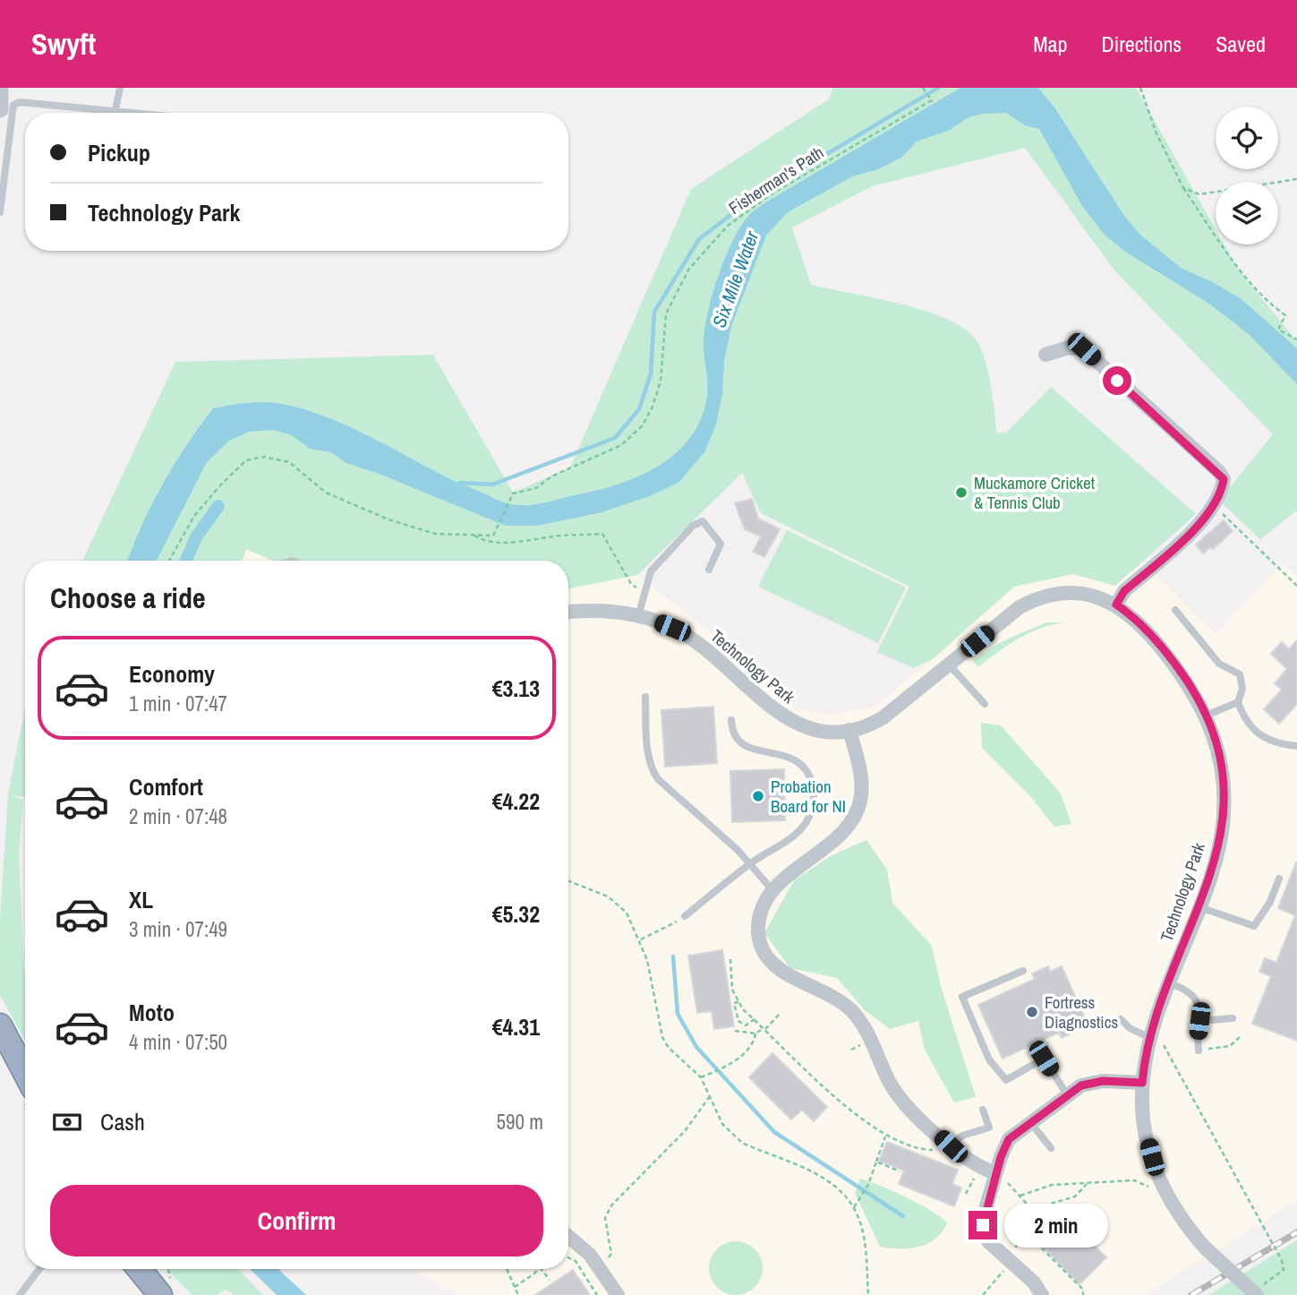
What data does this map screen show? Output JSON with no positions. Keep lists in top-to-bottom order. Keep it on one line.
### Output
{"streets":{"street":["Technology Park"],"path":["Fisherman's Path"]},"water":["Six Mile Water"],"places":["Muckamore Cricket & Tennis Club","Probation Board for NI","Fortress Diagnostics"],"page":{"header":"Swyft","nav":["Map","Directions","Saved"],"banner":["Pickup","Technology Park"],"heading":"Choose a ride","list":[{"name":"Economy","note":"1 min · 07:47","value":"€3.13"},{"name":"Comfort","note":"2 min · 07:48","value":"€4.22"},{"name":"XL","note":"3 min · 07:49","value":"€5.32"},{"name":"Moto","note":"4 min · 07:50","value":"€4.31"}],"pay":["Cash","590 m"],"buttons":"Confirm","bubble":"2 min"}}
